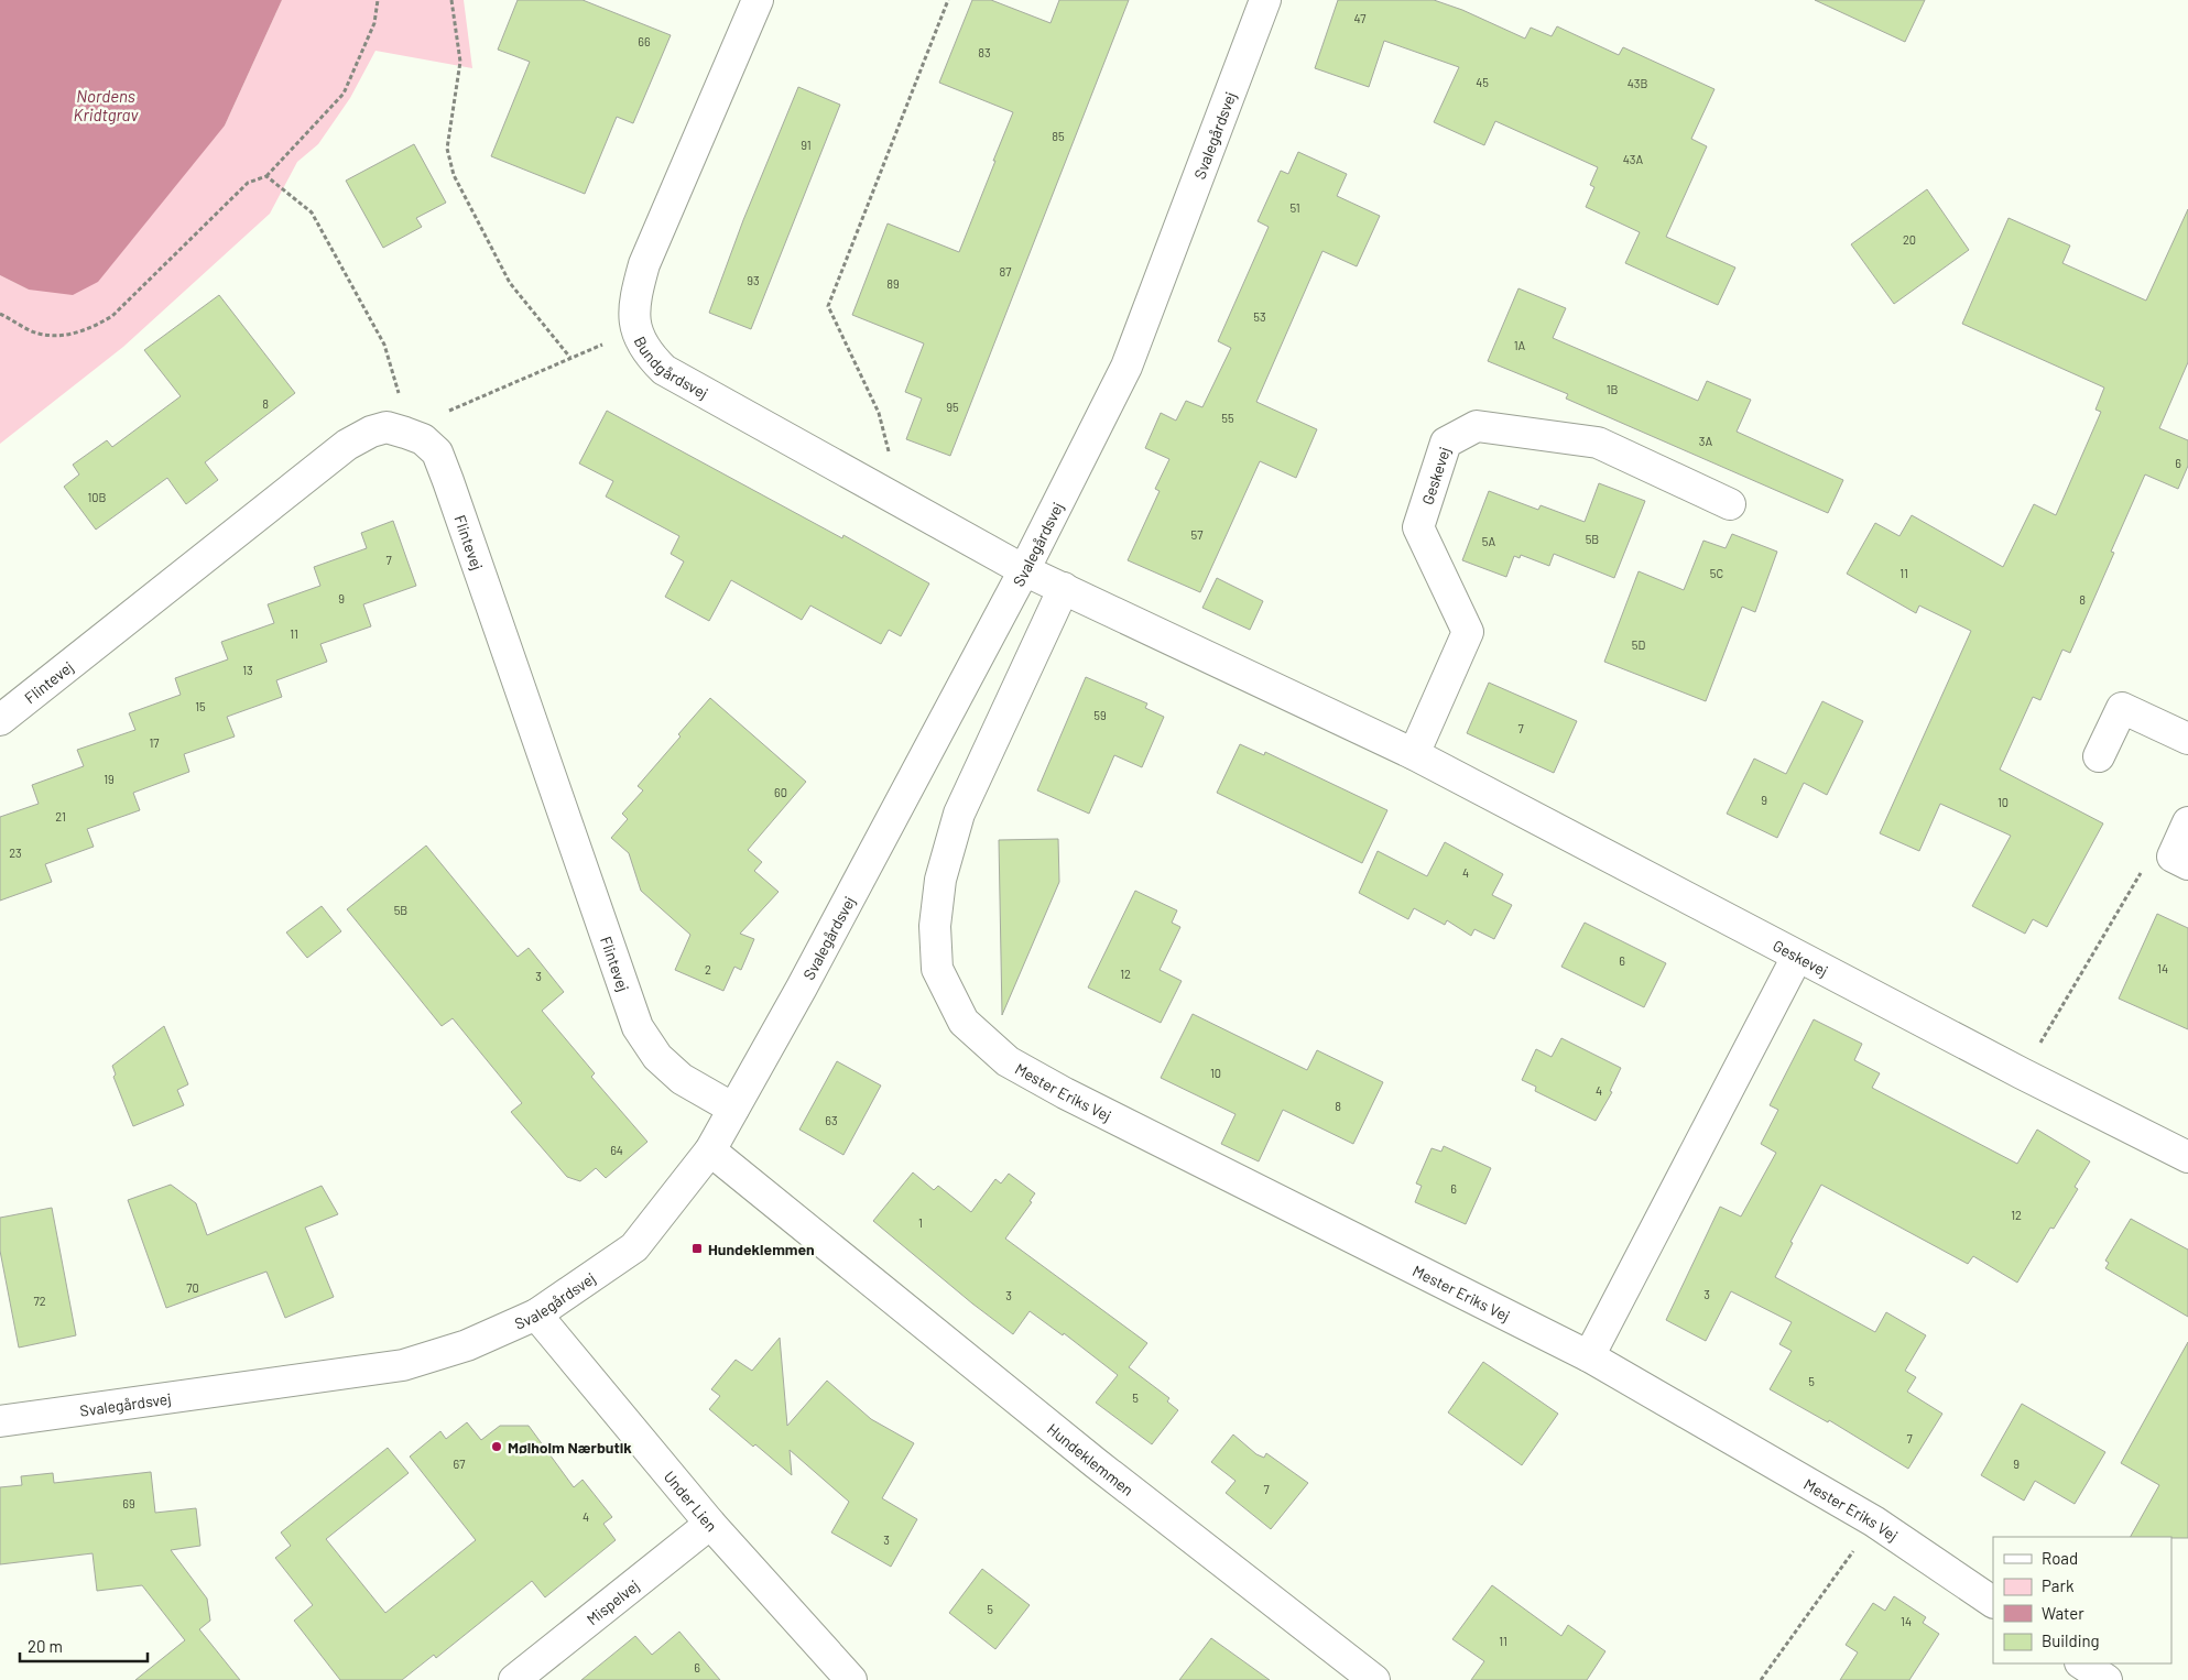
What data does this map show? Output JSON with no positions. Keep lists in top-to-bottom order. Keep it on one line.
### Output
{"streets":{"street":["Svalegårdsvej","Bundgårdsvej","Geskevej","Flintevej","Mester Eriks Vej","Hundeklemmen","Under Lien","Mispelvej"]},"crossings":[["Svalegårdsvej","Bundgårdsvej"],["Svalegårdsvej","Geskevej"],["Svalegårdsvej","Flintevej"],["Svalegårdsvej","Hundeklemmen"],["Svalegårdsvej","Under Lien"],["Bundgårdsvej","Geskevej"],["Geskevej","Mester Eriks Vej"],["Under Lien","Mispelvej"]],"water":["Nordens Kridtgrav"],"places":{"transit":["Hundeklemmen"],"other":["Mølholm Nærbutik"]},"house_numbers":["47","66","83","45","43B","85","91","43A","51","20","87","93","89","53","1A","1B","8","95","55","3A","6","10B","57","5B","5A","7","5C","11","9","8","11","5D","13","15","59","7","17","19","60","9","10","21","23","4","5B","6","14","2","12","3","10","4","8","63","64","6","12","1","70","3","3","72","5","5","7","67","9","7","69","4","3","5","14","11","6"],"legend":["Road","Park","Water","Building"],"scale_bar":"20 m"}
